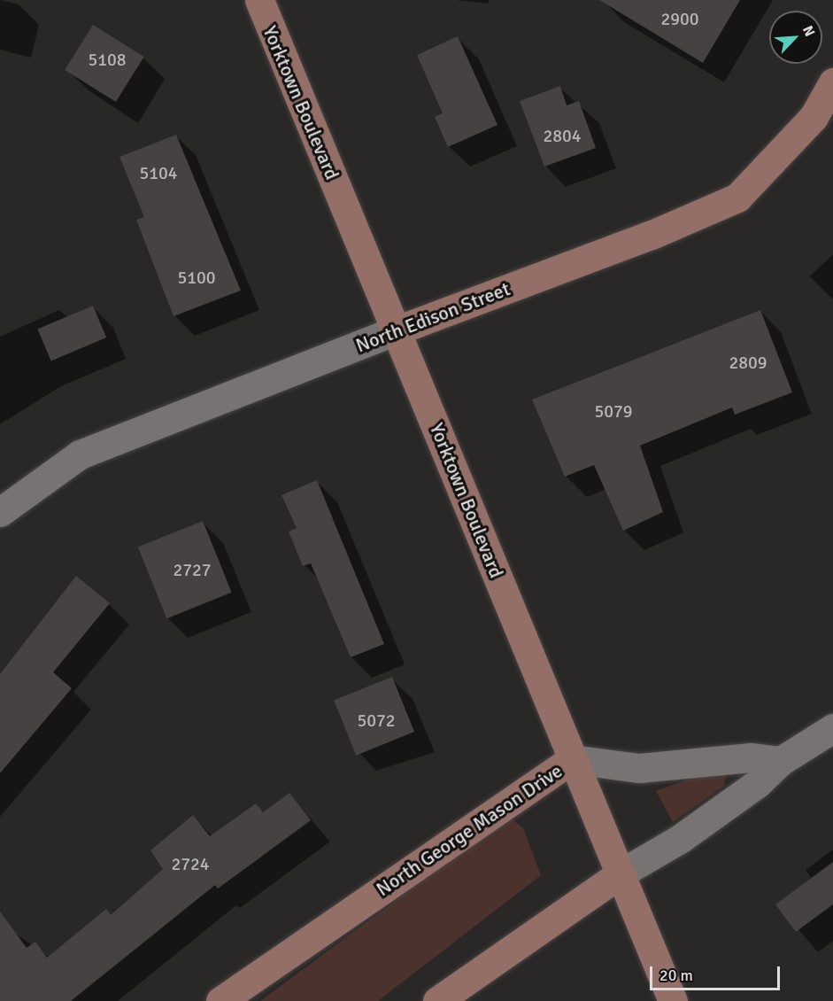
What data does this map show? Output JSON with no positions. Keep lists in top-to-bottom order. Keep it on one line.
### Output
{"streets":{"street":["Yorktown Boulevard","North Edison Street","North George Mason Drive"]},"crossings":[["Yorktown Boulevard","North Edison Street"],["Yorktown Boulevard","North George Mason Drive"]],"house_numbers":["2900","5108","2804","5104","5100","2809","5079","2727","5072","2724"],"scale_bar":"20 m","north":"top right"}
